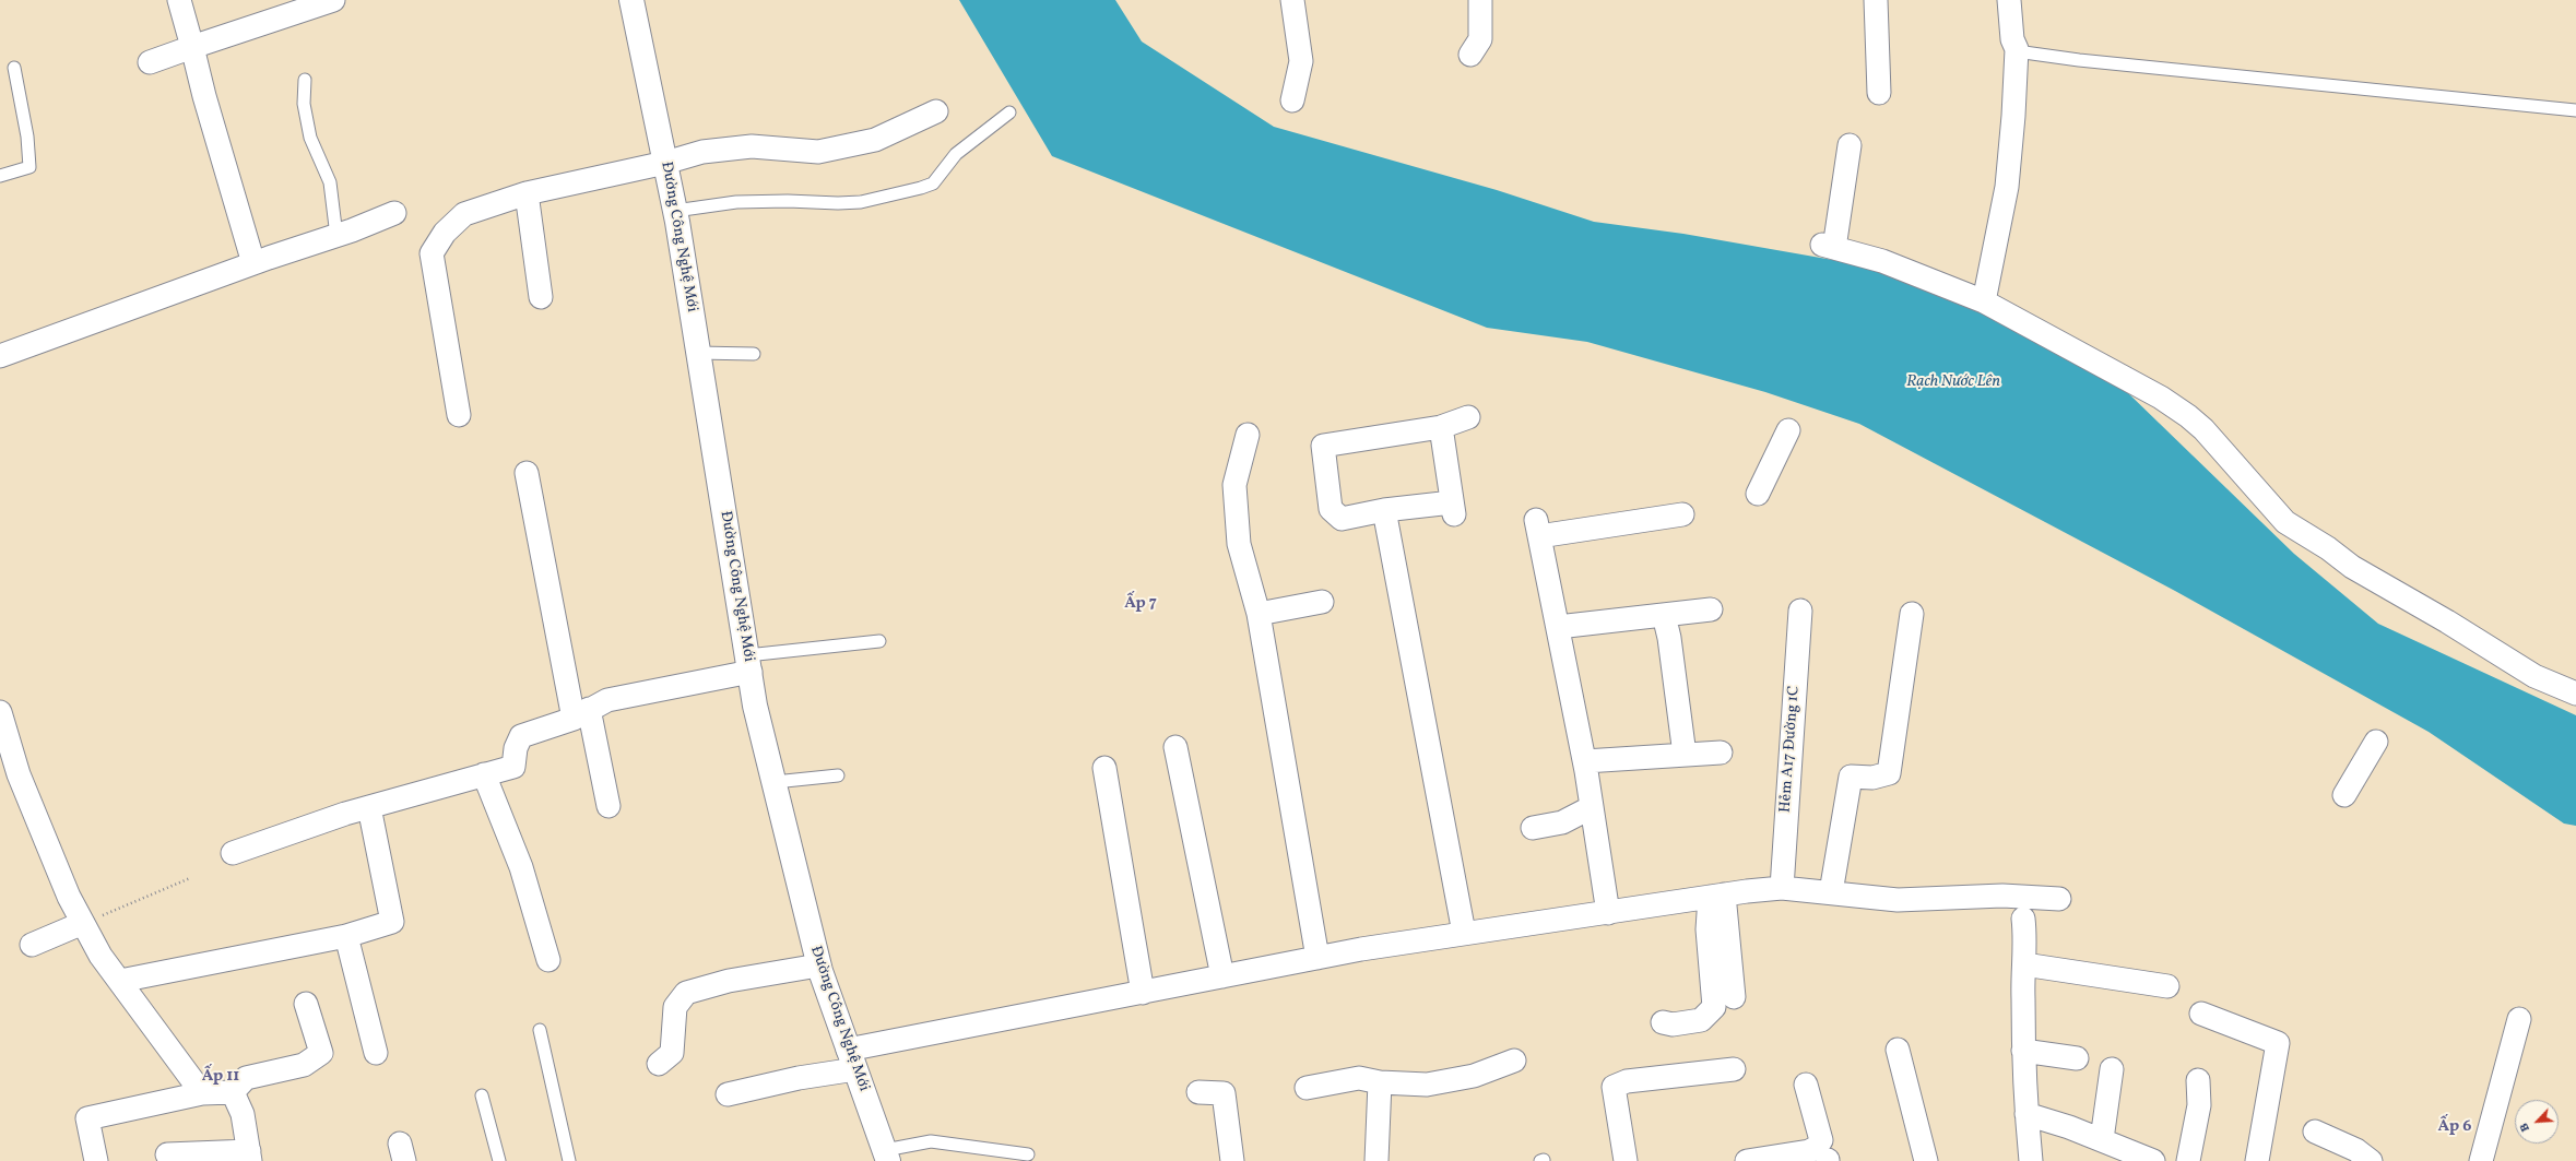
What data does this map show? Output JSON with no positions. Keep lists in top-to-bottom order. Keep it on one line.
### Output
{"streets":{"street":["Đường Công Nghệ Mới","Hẻm A17 Đường 1C"]},"districts":["Ấp 7","Ấp 11","Ấp 6"],"water":["Rạch Nước Lên"],"north":"bottom left"}
